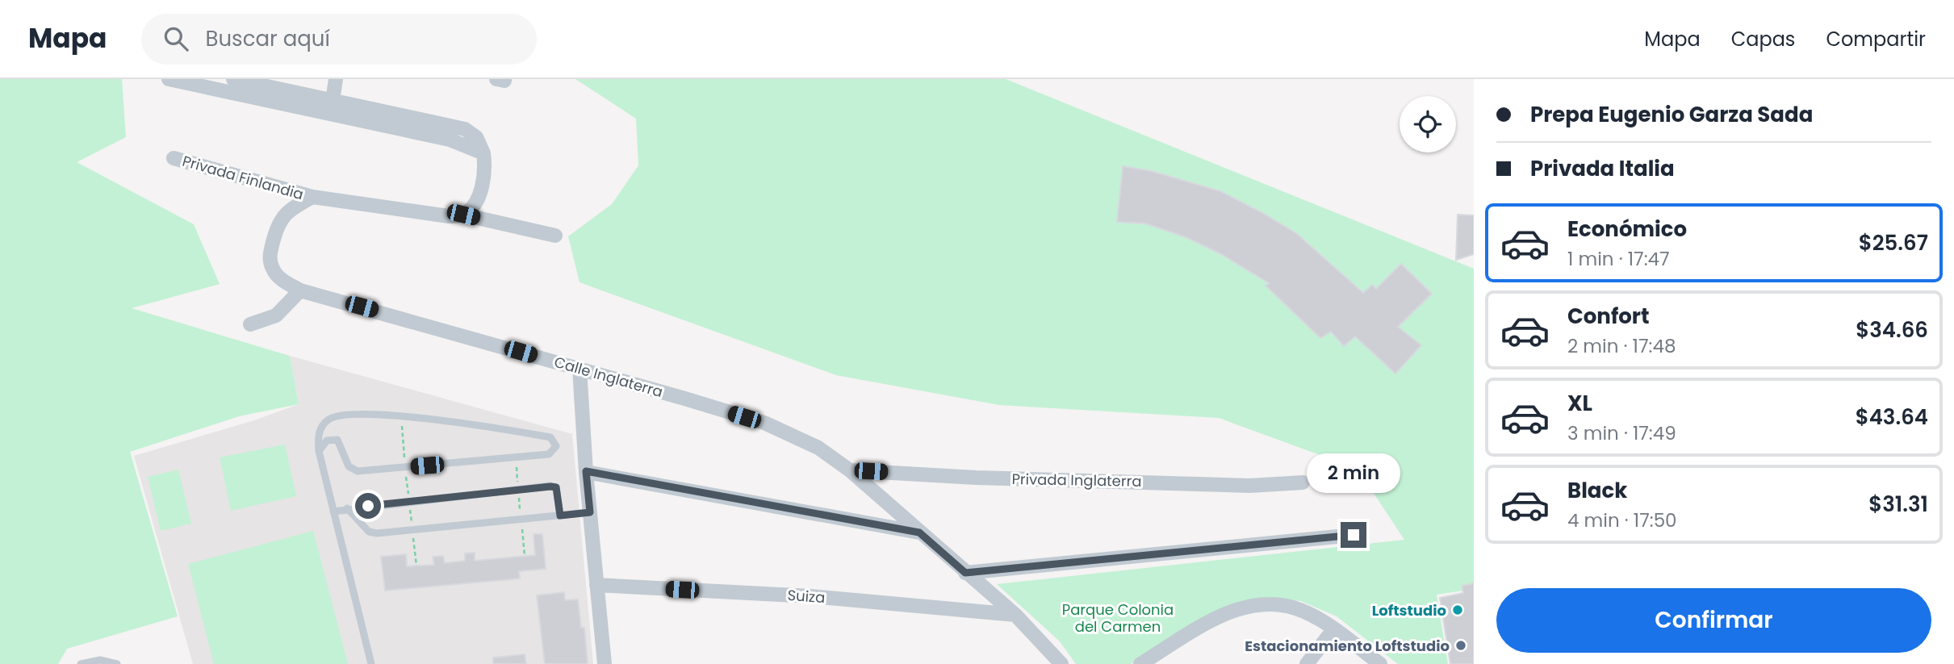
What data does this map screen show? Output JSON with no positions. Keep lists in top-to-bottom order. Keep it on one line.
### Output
{"streets":{"street":["Privada Finlandia","Calle Inglaterra","Privada Inglaterra","Suiza"]},"crossings":[["Privada Finlandia","Calle Inglaterra"],["Calle Inglaterra","Privada Inglaterra"],["Calle Inglaterra","Suiza"]],"parks":["Parque Colonia del Carmen"],"places":["Loftstudio","Estacionamiento Loftstudio"],"page":{"header":"Mapa","search":"Buscar aquí","nav":["Mapa","Capas","Compartir"],"banner":["Prepa Eugenio Garza Sada","Privada Italia"],"list":[{"name":"Económico","note":"1 min · 17:47","value":"$25.67"},{"name":"Confort","note":"2 min · 17:48","value":"$34.66"},{"name":"XL","note":"3 min · 17:49","value":"$43.64"},{"name":"Black","note":"4 min · 17:50","value":"$31.31"}],"bubble":"2 min","buttons":"Confirmar"}}
